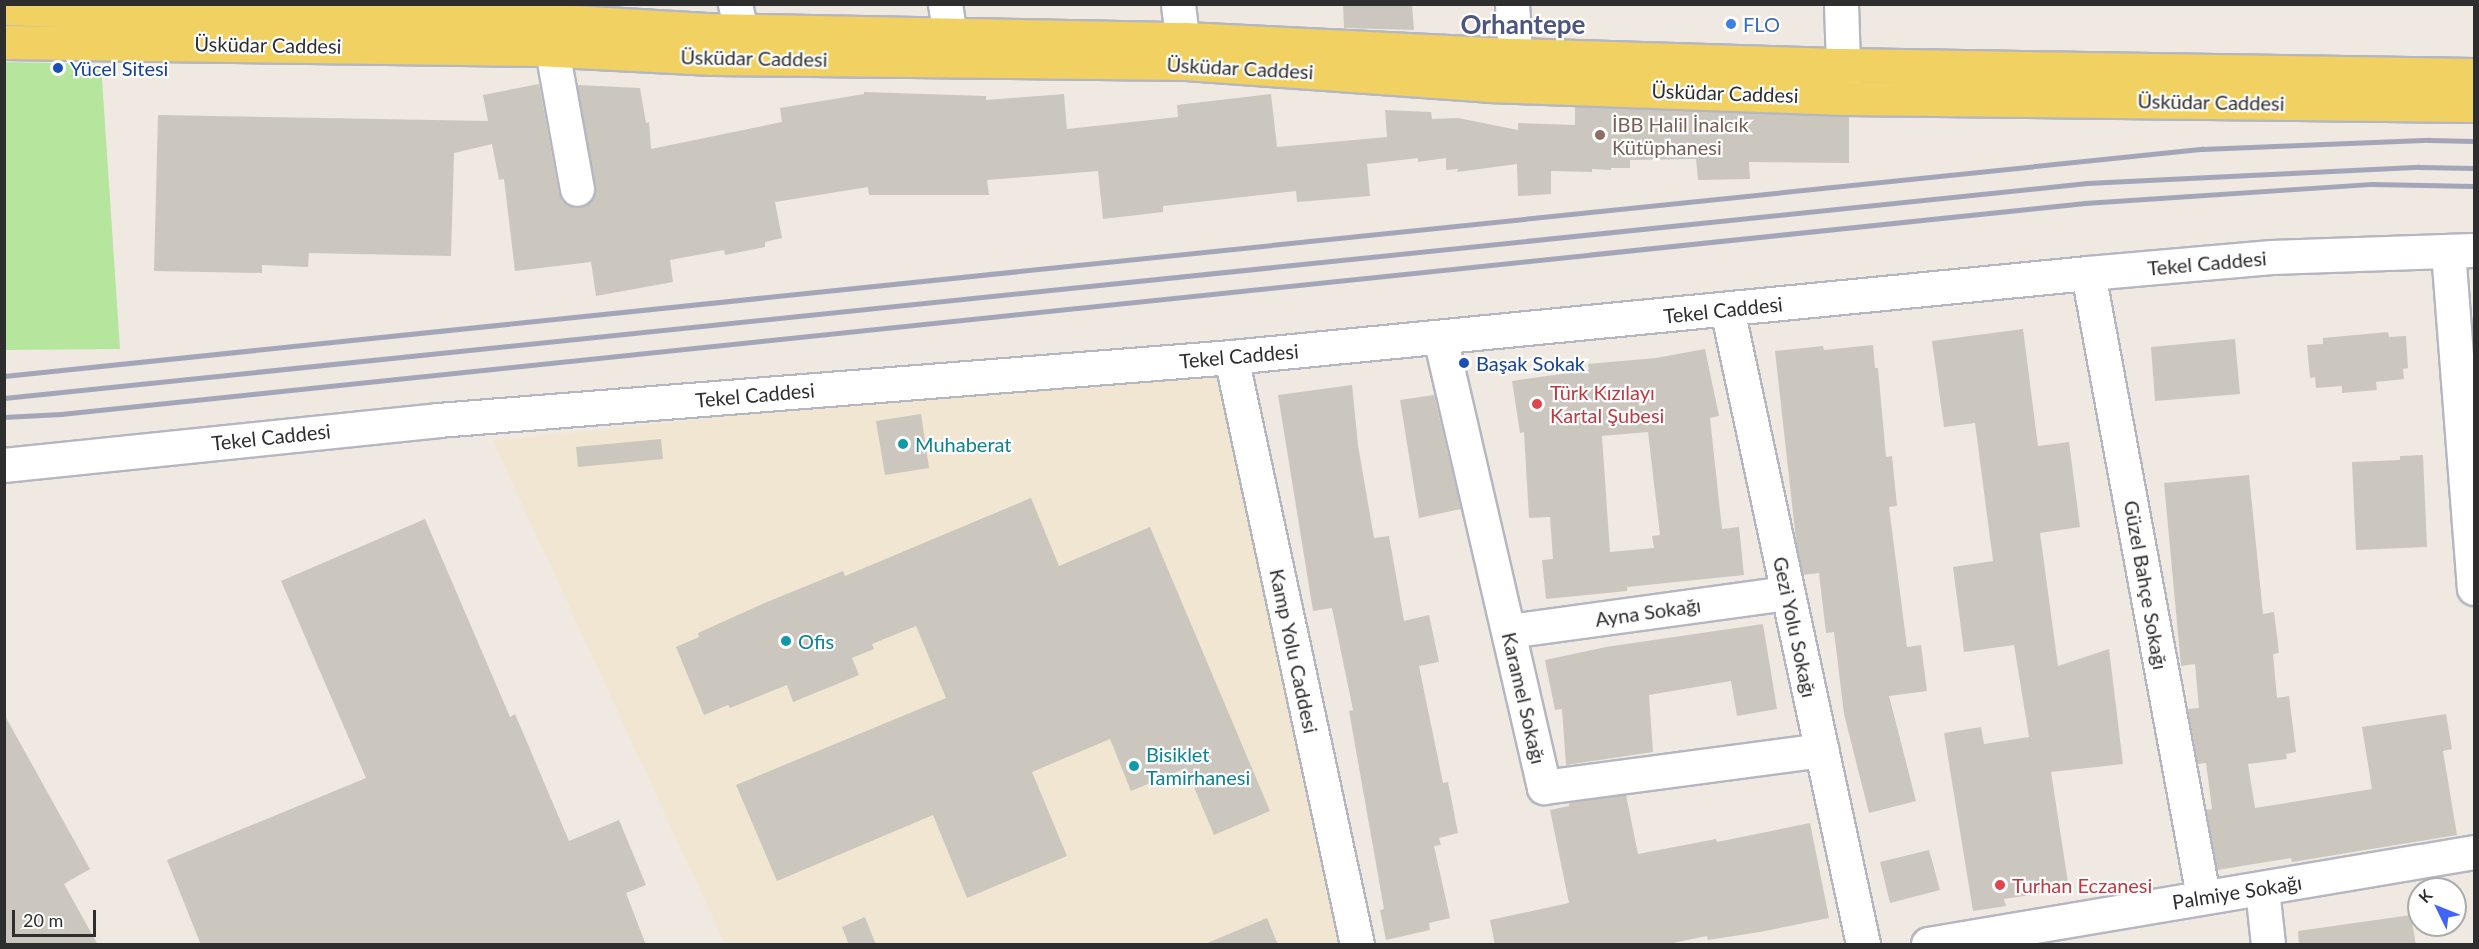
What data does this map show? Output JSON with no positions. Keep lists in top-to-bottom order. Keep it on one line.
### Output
{"streets":{"main road":["Üsküdar Caddesi"],"street":["Tekel Caddesi","Güzel Bahçe Sokağı","Ayna Sokağı","Gezi Yolu Sokağı","Kamp Yolu Caddesi","Karamel Sokağı","Palmiye Sokağı"]},"crossings":[["Tekel Caddesi","Güzel Bahçe Sokağı"],["Tekel Caddesi","Gezi Yolu Sokağı"],["Tekel Caddesi","Kamp Yolu Caddesi"],["Tekel Caddesi","Karamel Sokağı"],["Güzel Bahçe Sokağı","Palmiye Sokağı"],["Ayna Sokağı","Gezi Yolu Sokağı"],["Ayna Sokağı","Karamel Sokağı"],["Gezi Yolu Sokağı","Karamel Sokağı"]],"districts":["Orhantepe"],"places":["FLO","Yücel Sitesi","İBB Halil İnalcık Kütüphanesi","Başak Sokak","Türk Kızılayı Kartal Şubesi","Muhaberat","Ofis","Bisiklet Tamirhanesi","Turhan Eczanesi"],"scale_bar":"20 m","north":"top left"}
